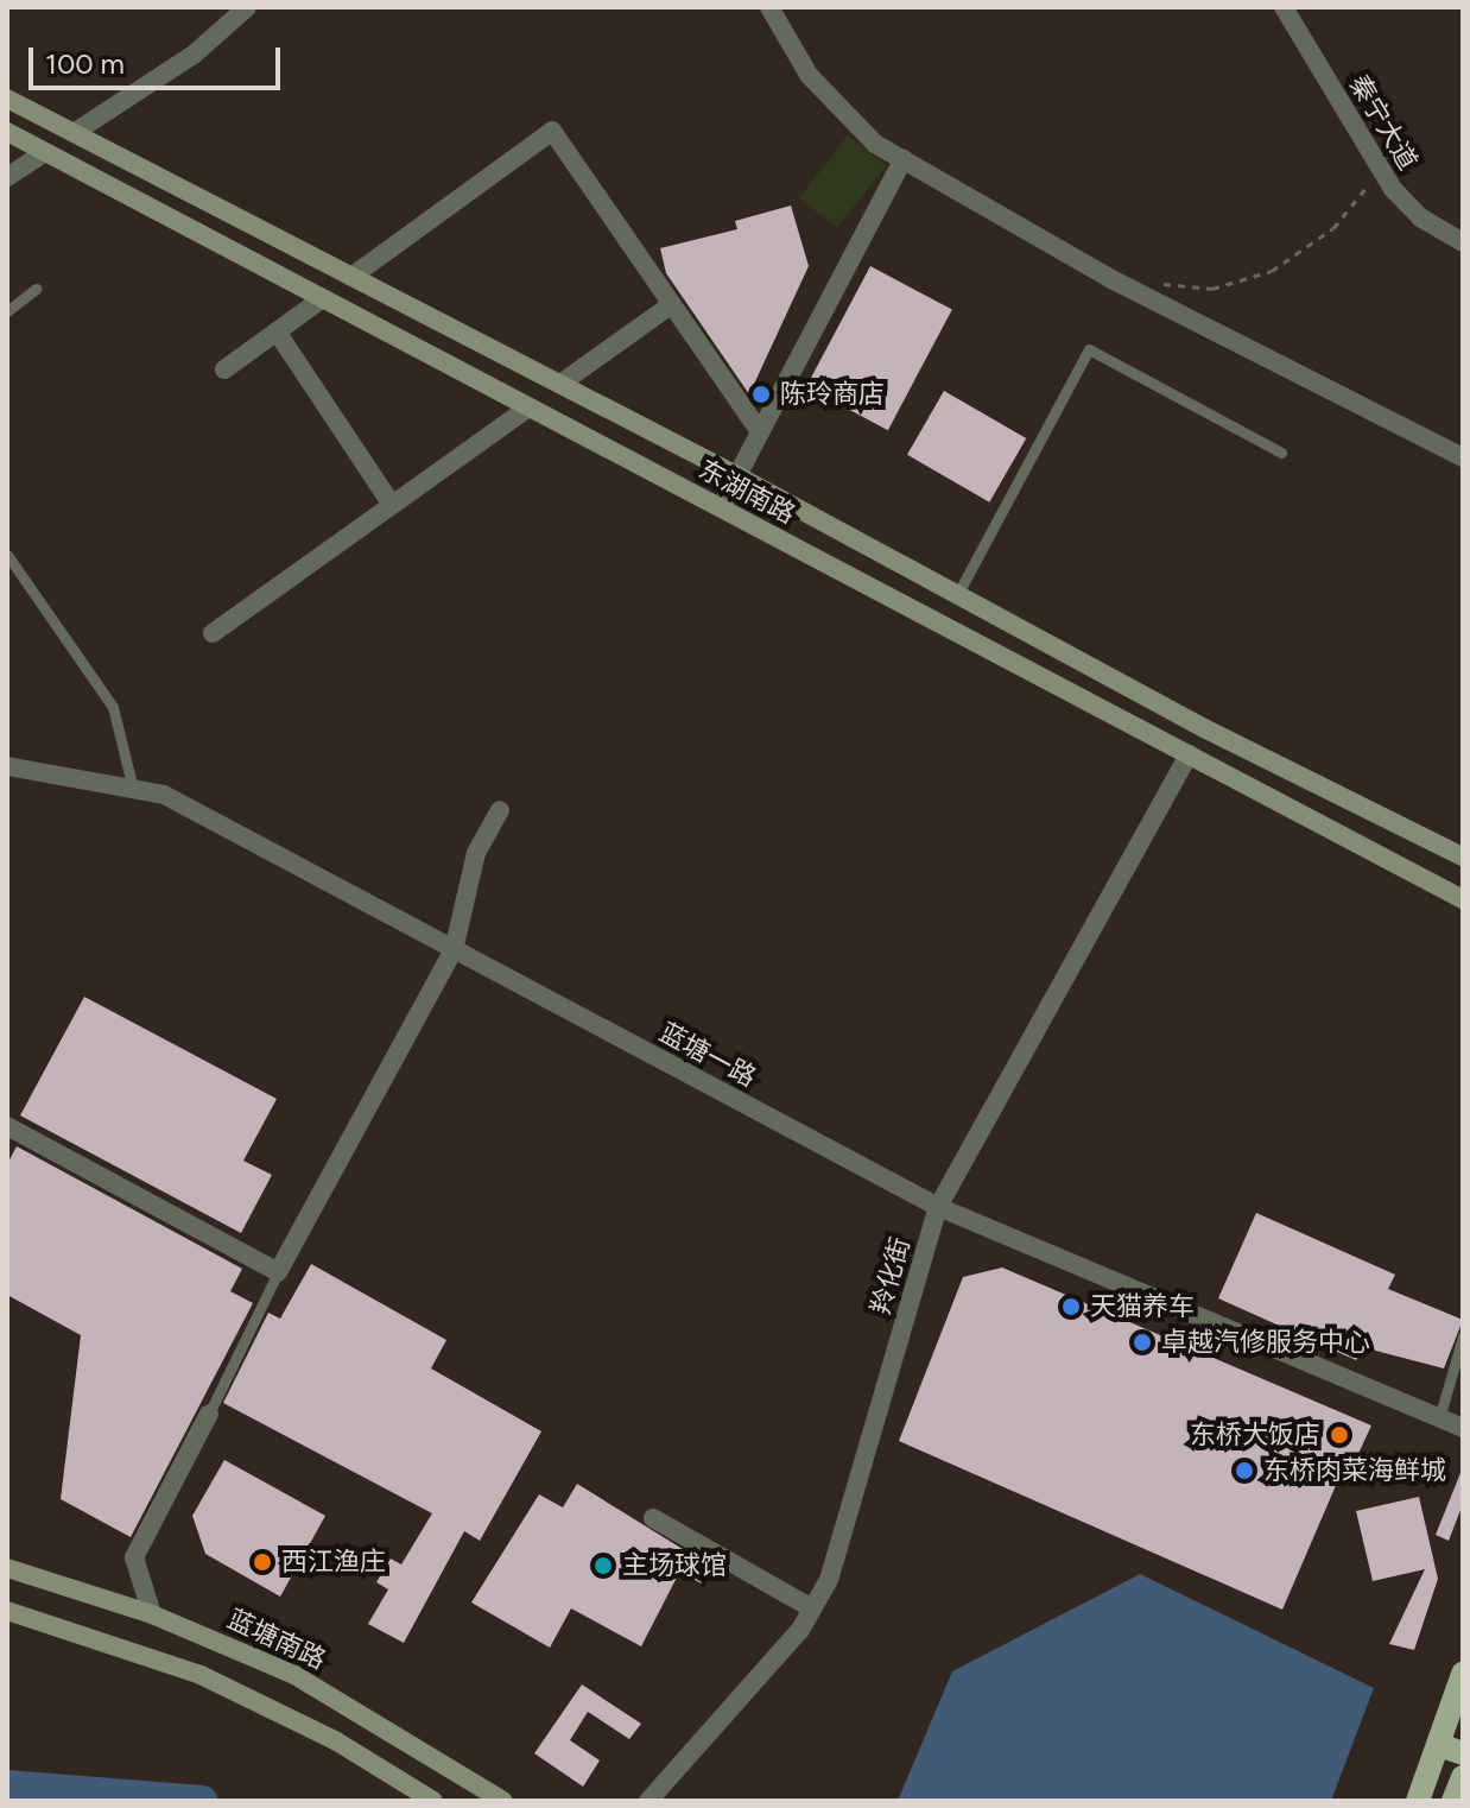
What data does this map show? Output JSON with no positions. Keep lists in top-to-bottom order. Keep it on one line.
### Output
{"streets":{"main road":["东湖南路","蓝塘南路"],"street":["秦宁大道","蓝塘一路","羚化街"]},"crossings":[["东湖南路","羚化街"],["蓝塘一路","羚化街"]],"places":["陈玲商店","天猫养车","卓越汽修服务中心","东桥大饭店","东桥肉菜海鲜城","西江渔庄","主场球馆"],"scale_bar":"100 m"}
